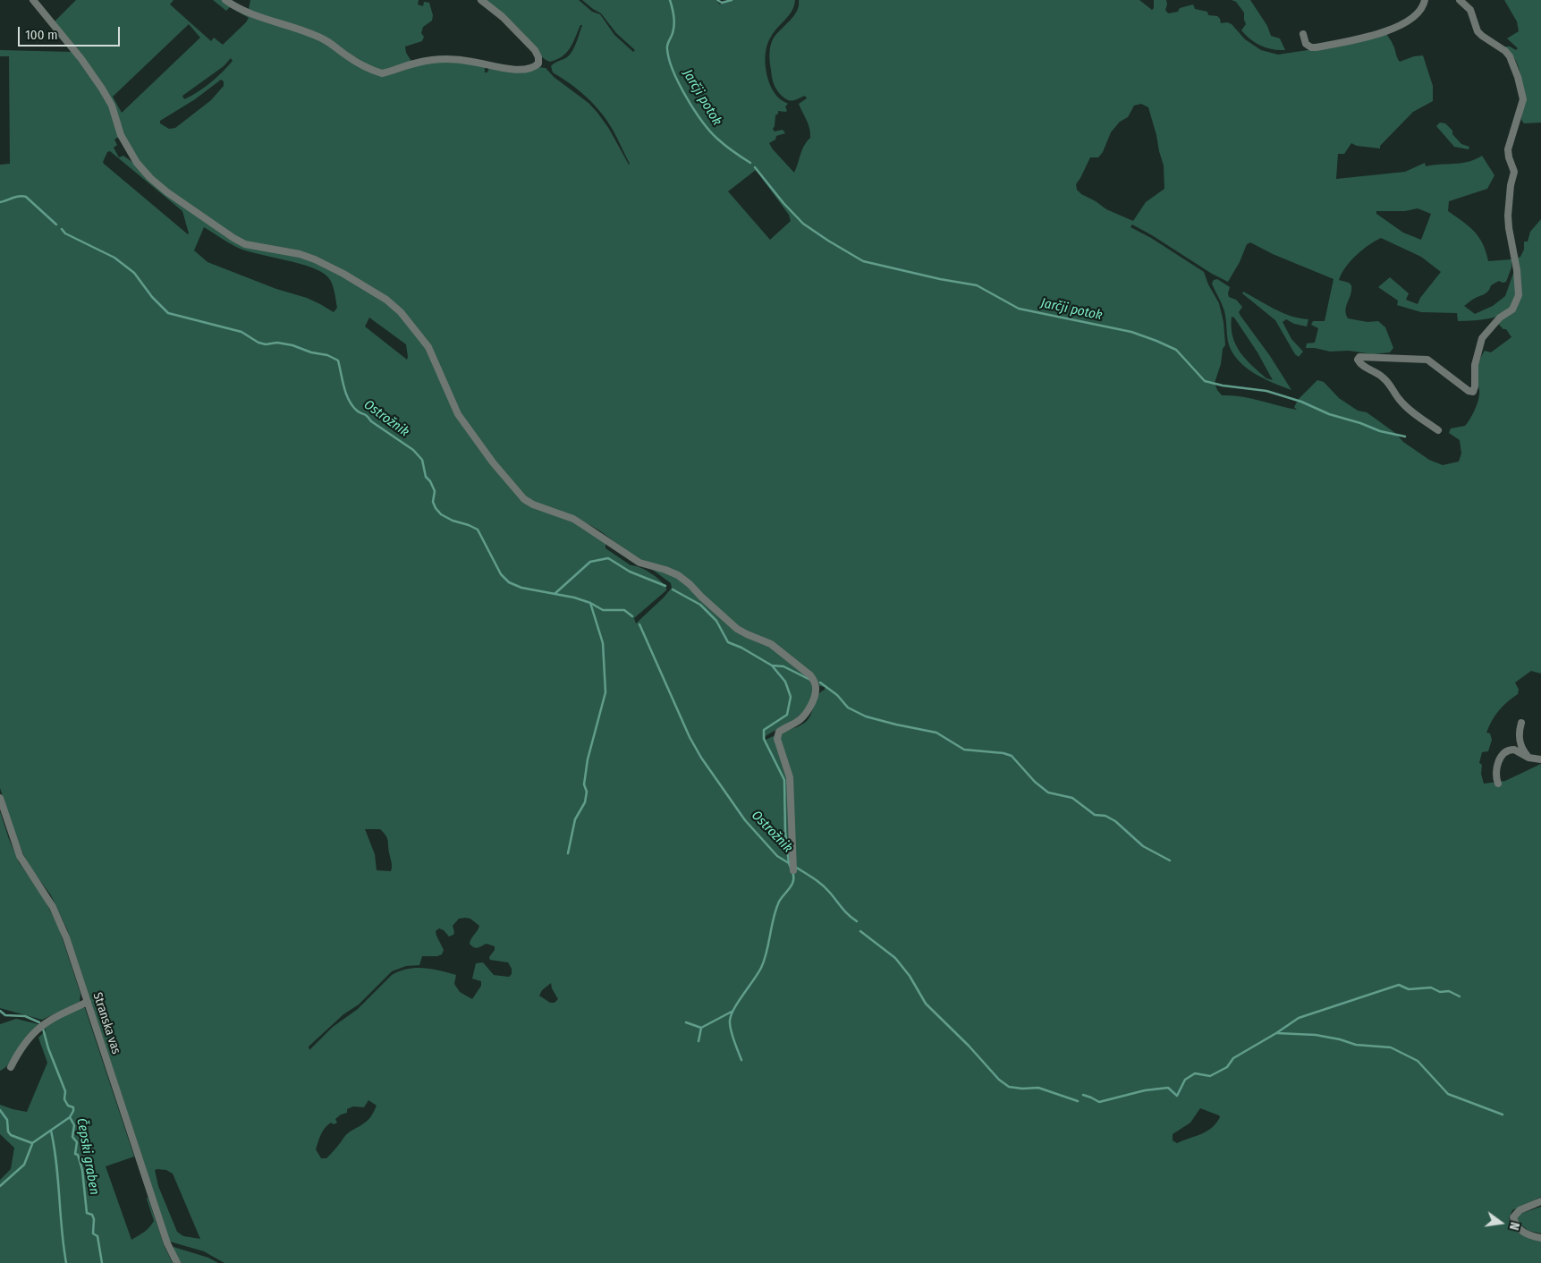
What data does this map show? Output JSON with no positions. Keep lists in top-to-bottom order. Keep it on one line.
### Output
{"streets":{"street":["Stranska vas"]},"water":["Jarčji potok","Ostrožnik","Čepski graben"],"scale_bar":"100 m","north":"right"}
